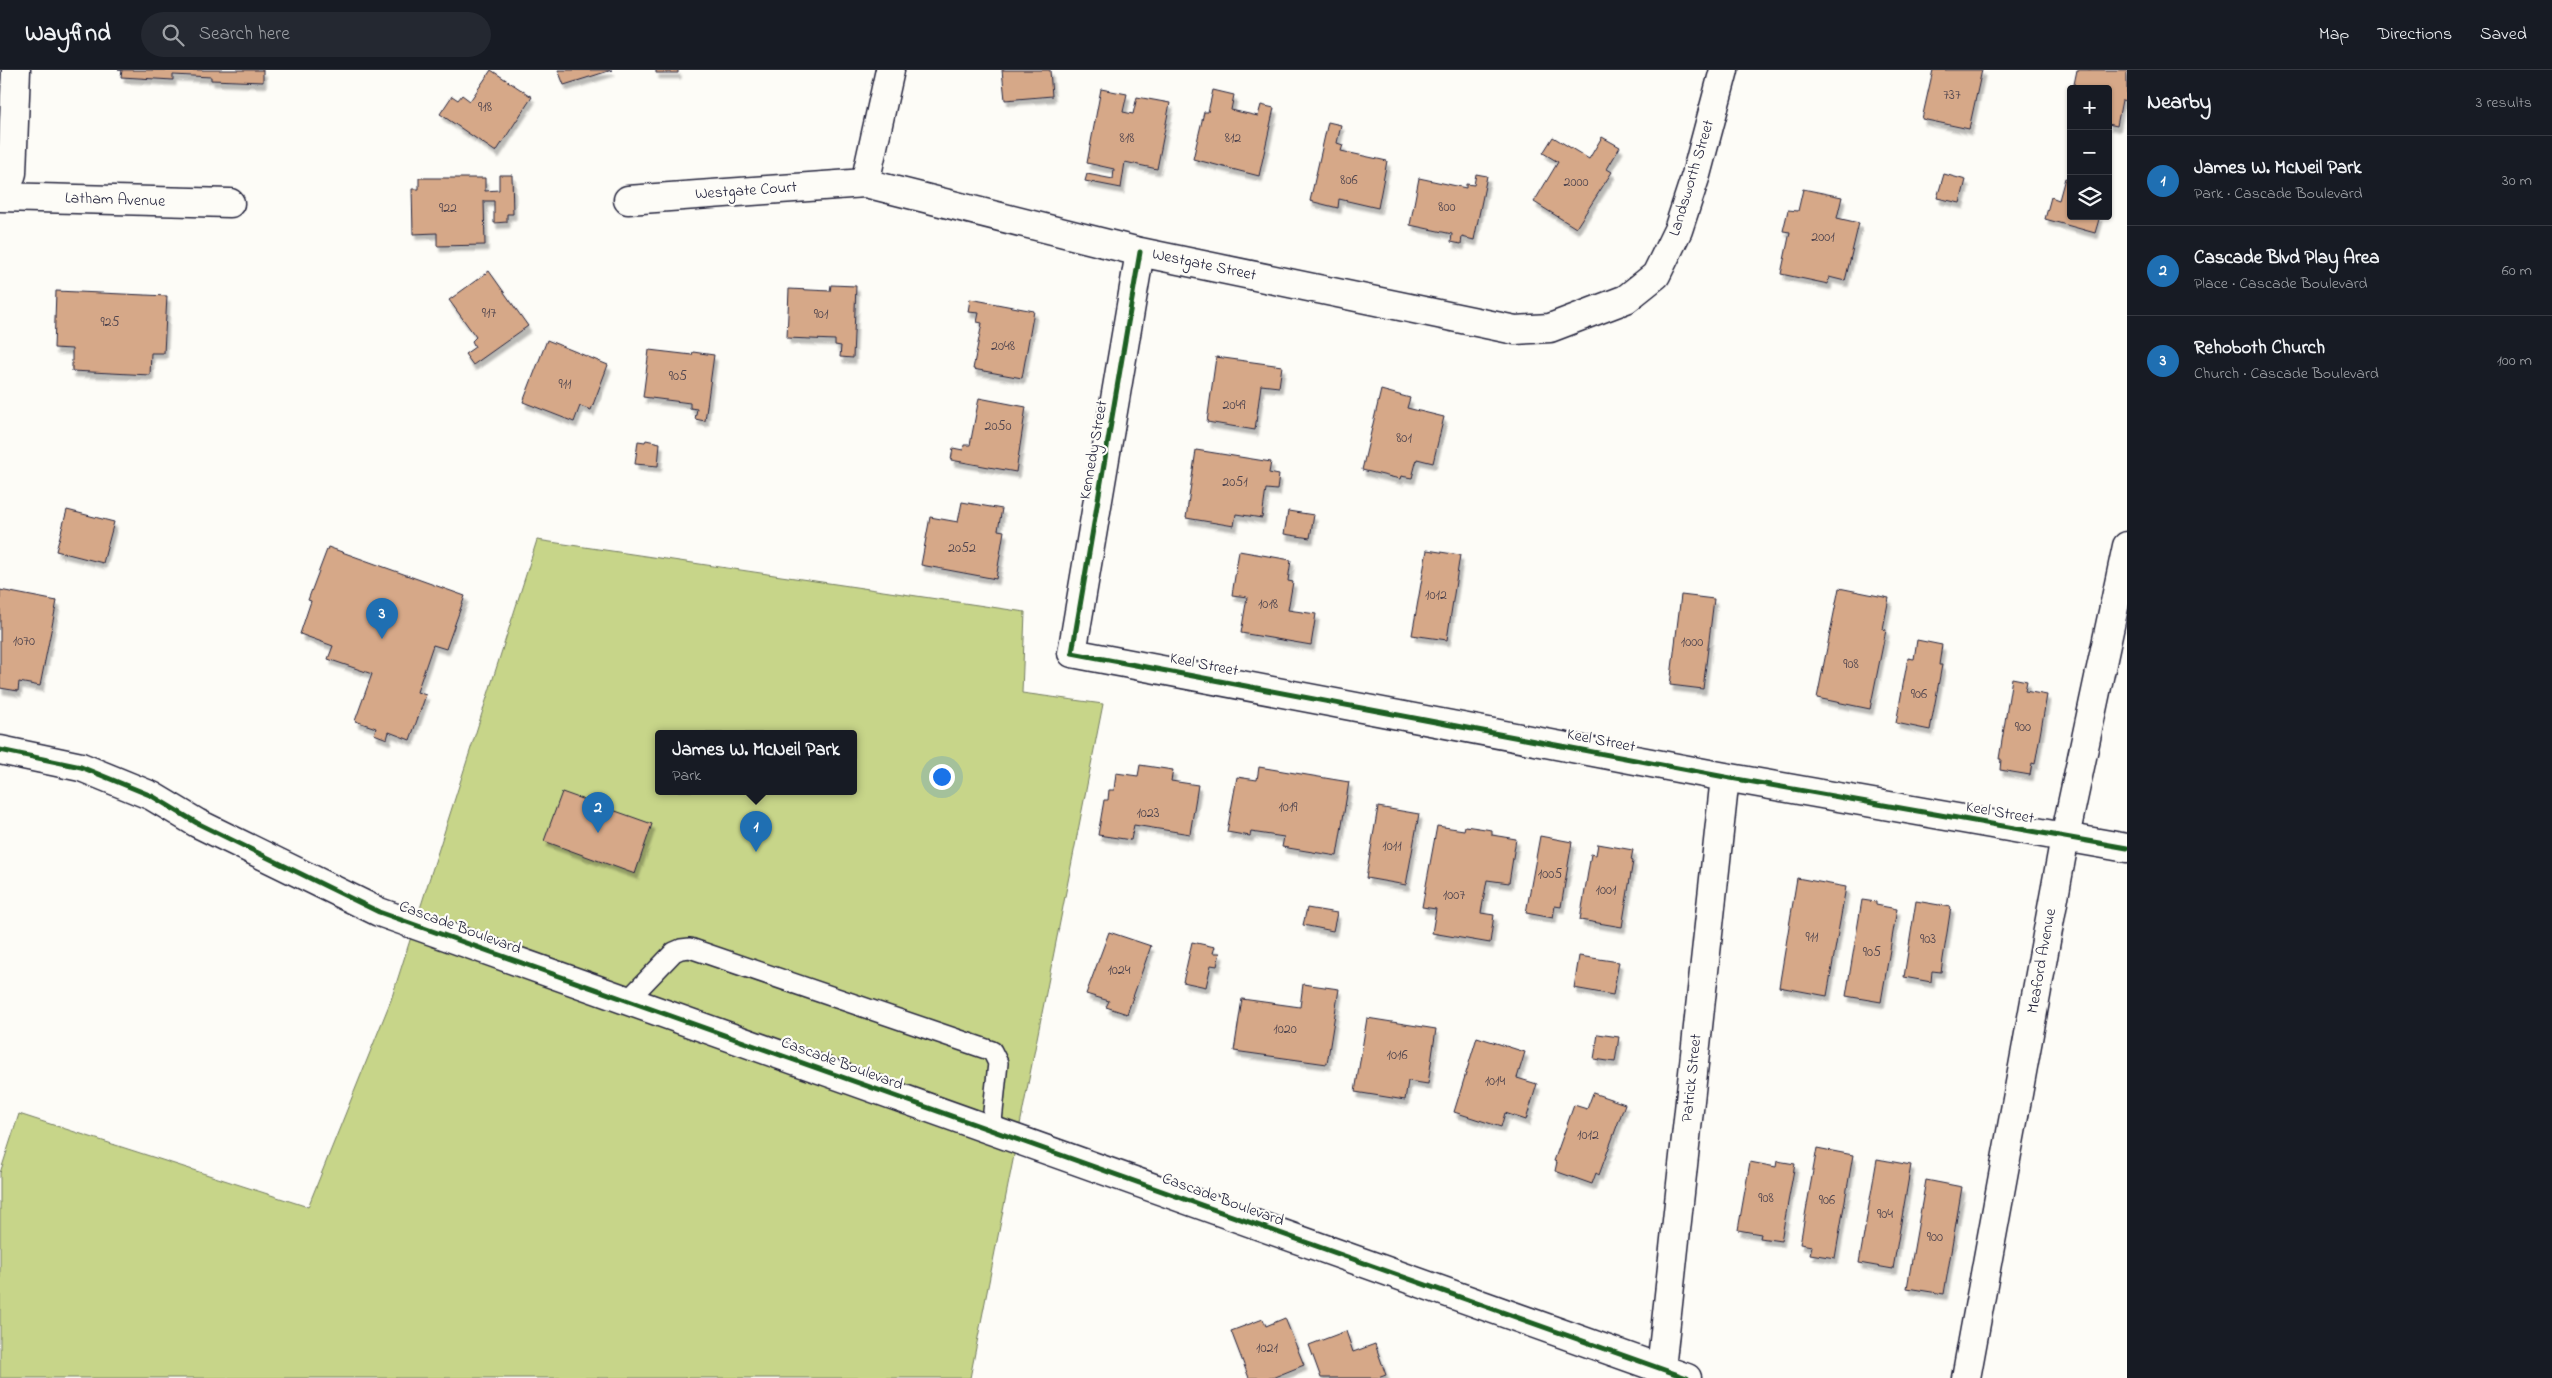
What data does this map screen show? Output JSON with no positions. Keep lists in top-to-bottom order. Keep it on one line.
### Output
{"streets":{"street":["Landsworth Street","Westgate Court","Latham Avenue","Westgate Street","Kennedy Street","Keel Street","Cascade Boulevard","Meaford Avenue","Patrick Street"]},"crossings":[["Landsworth Street","Westgate Street"],["Westgate Court","Westgate Street"],["Westgate Street","Kennedy Street"],["Kennedy Street","Keel Street"],["Keel Street","Meaford Avenue"],["Keel Street","Patrick Street"],["Cascade Boulevard","Patrick Street"]],"house_numbers":["737","918","818","812","806","2000","800","922","2001","917","901","925","2048","905","911","2049","2050","801","2051","2052","1012","1018","1070","1000","908","906","900","1019","1023","1011","1005","1001","1007","911","903","905","1024","1020","1016","1014","1012","908","906","904","900","1021"],"page":{"header":"Wayfind","search":"Search here","nav":["Map","Directions","Saved"],"heading":["Nearby","3 results"],"map_buttons":["+","−"],"list":[{"mark":"1","name":"James W. McNeil Park","note":"Park · Cascade Boulevard","value":"30 m"},{"mark":"2","name":"Cascade Blvd Play Area","note":"Place · Cascade Boulevard","value":"60 m"},{"mark":"3","name":"Rehoboth Church","note":"Church · Cascade Boulevard","value":"100 m"}],"pins":["3","2","1"],"popup":["James W. McNeil Park","Park"]}}
